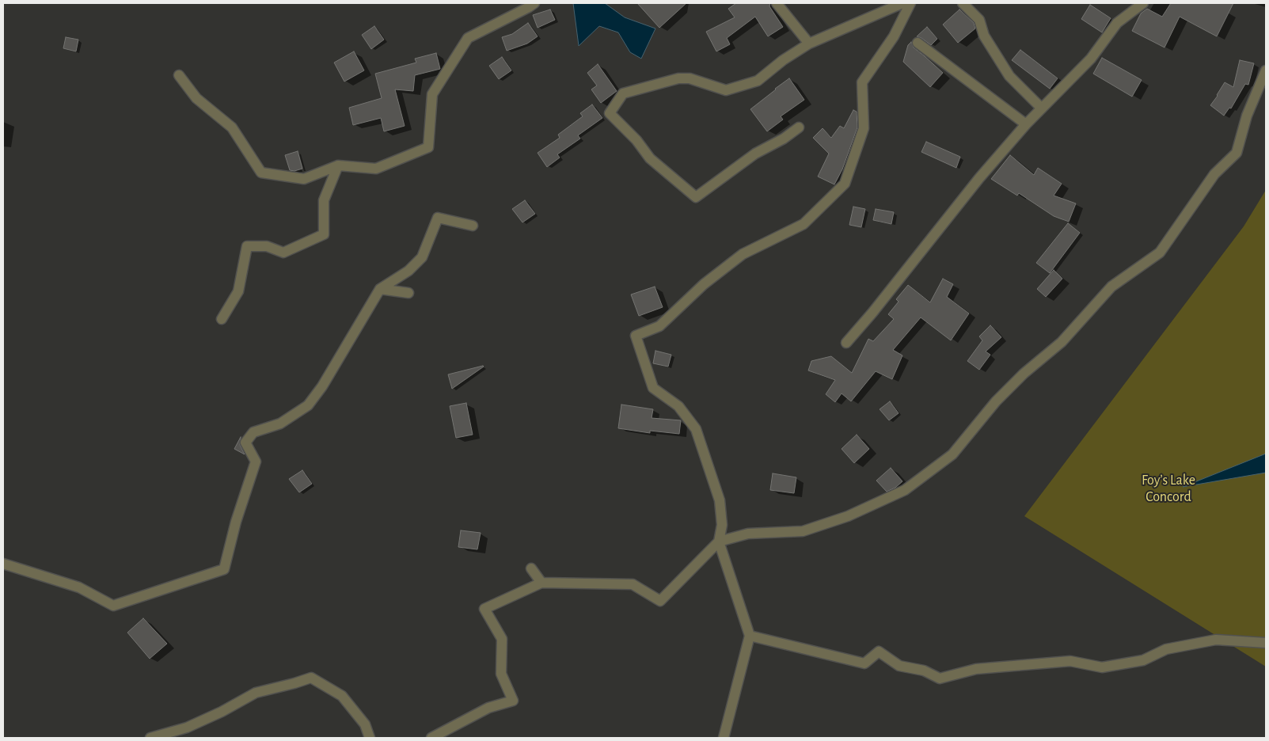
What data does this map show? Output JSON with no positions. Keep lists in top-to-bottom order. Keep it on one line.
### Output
{"parks":["Foy’s Lake Concord"]}
